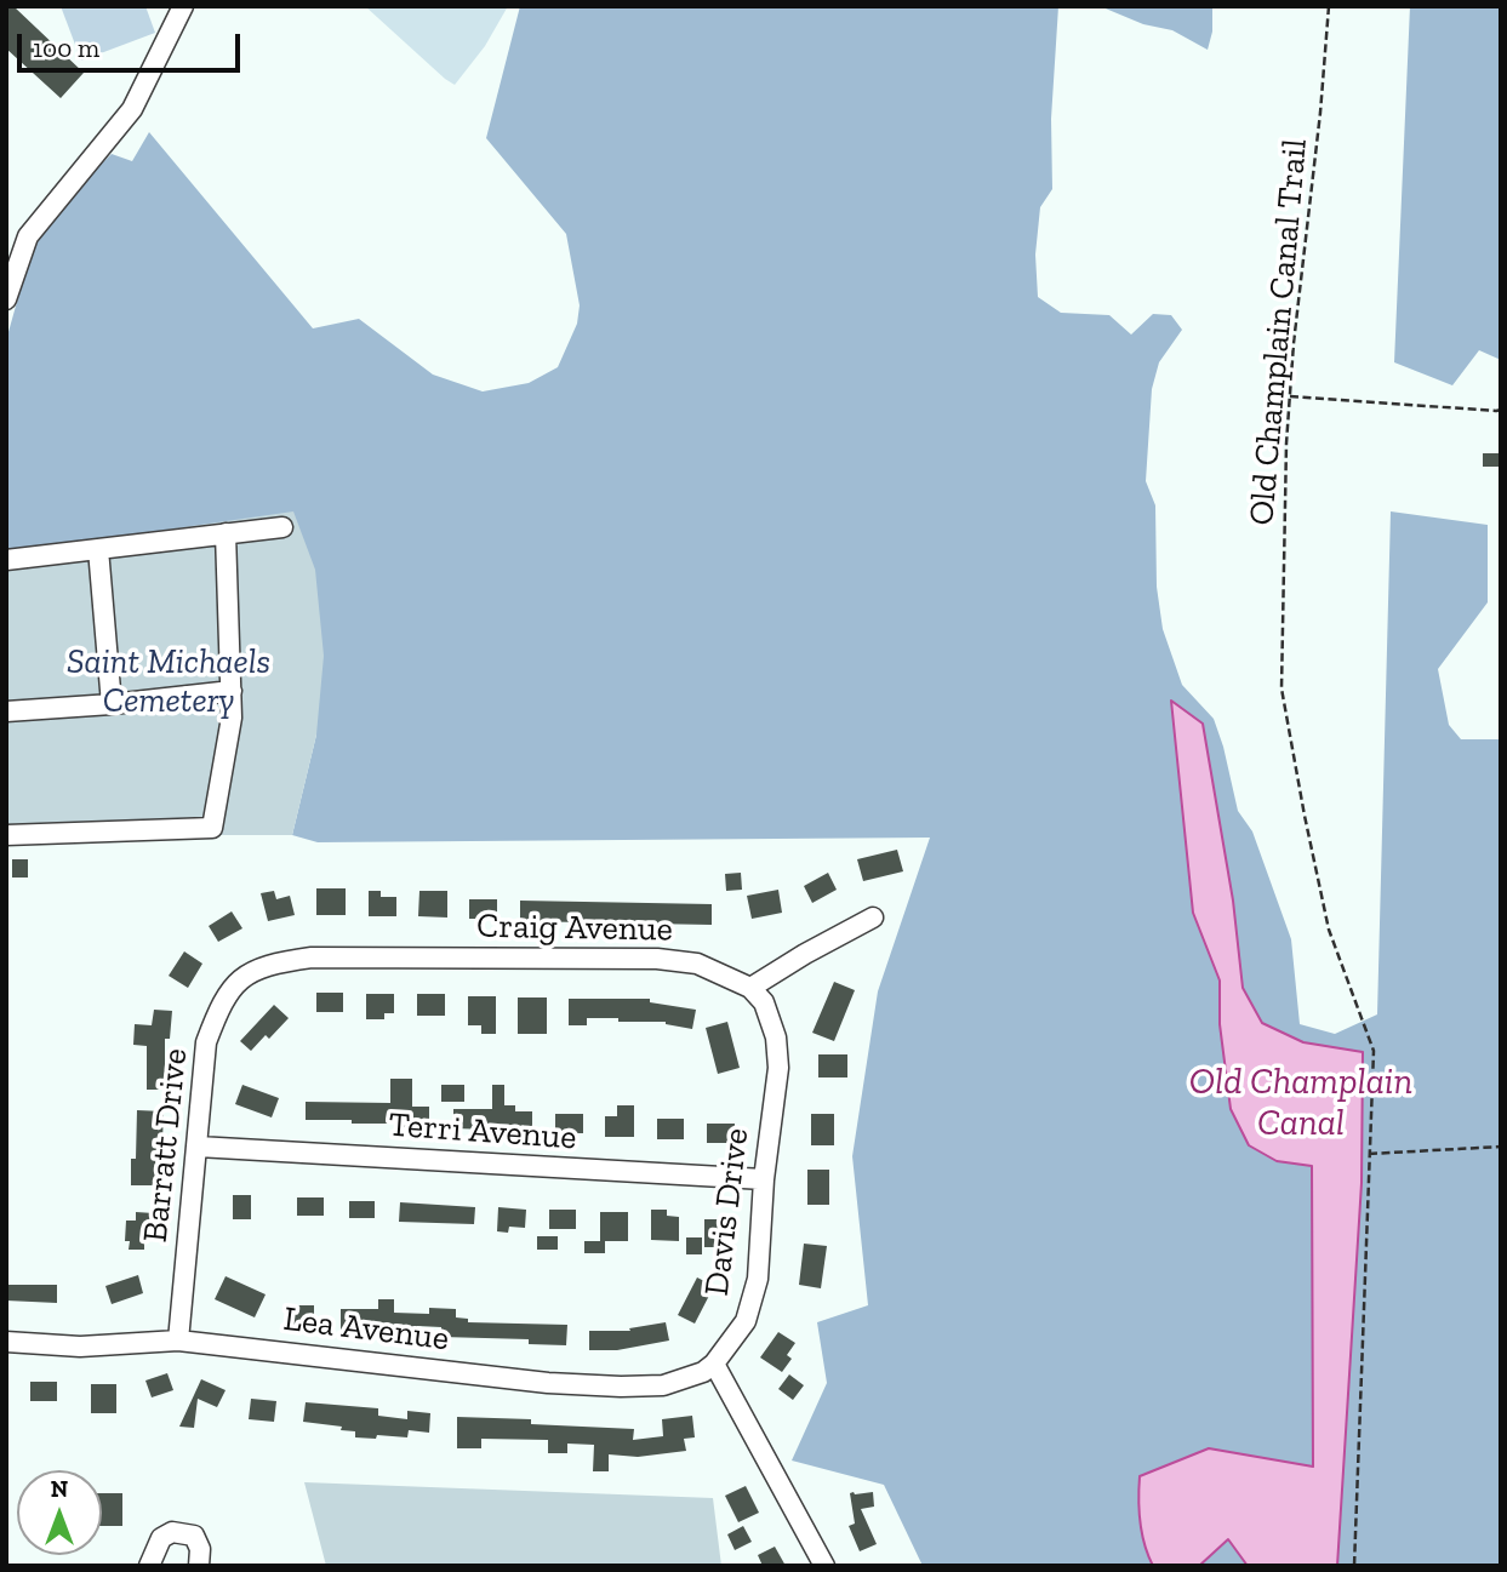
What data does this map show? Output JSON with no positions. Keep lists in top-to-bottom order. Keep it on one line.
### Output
{"streets":{"street":["Craig Avenue","Terri Avenue","Barratt Drive","Davis Drive","Lea Avenue"],"path":["Old Champlain Canal Trail"]},"crossings":[["Craig Avenue","Barratt Drive"],["Craig Avenue","Davis Drive"],["Terri Avenue","Barratt Drive"],["Terri Avenue","Davis Drive"],["Barratt Drive","Lea Avenue"],["Davis Drive","Lea Avenue"]],"water":["Old Champlain Canal"],"parks":["Saint Michaels Cemetery"],"scale_bar":"100 m","north":"top"}
